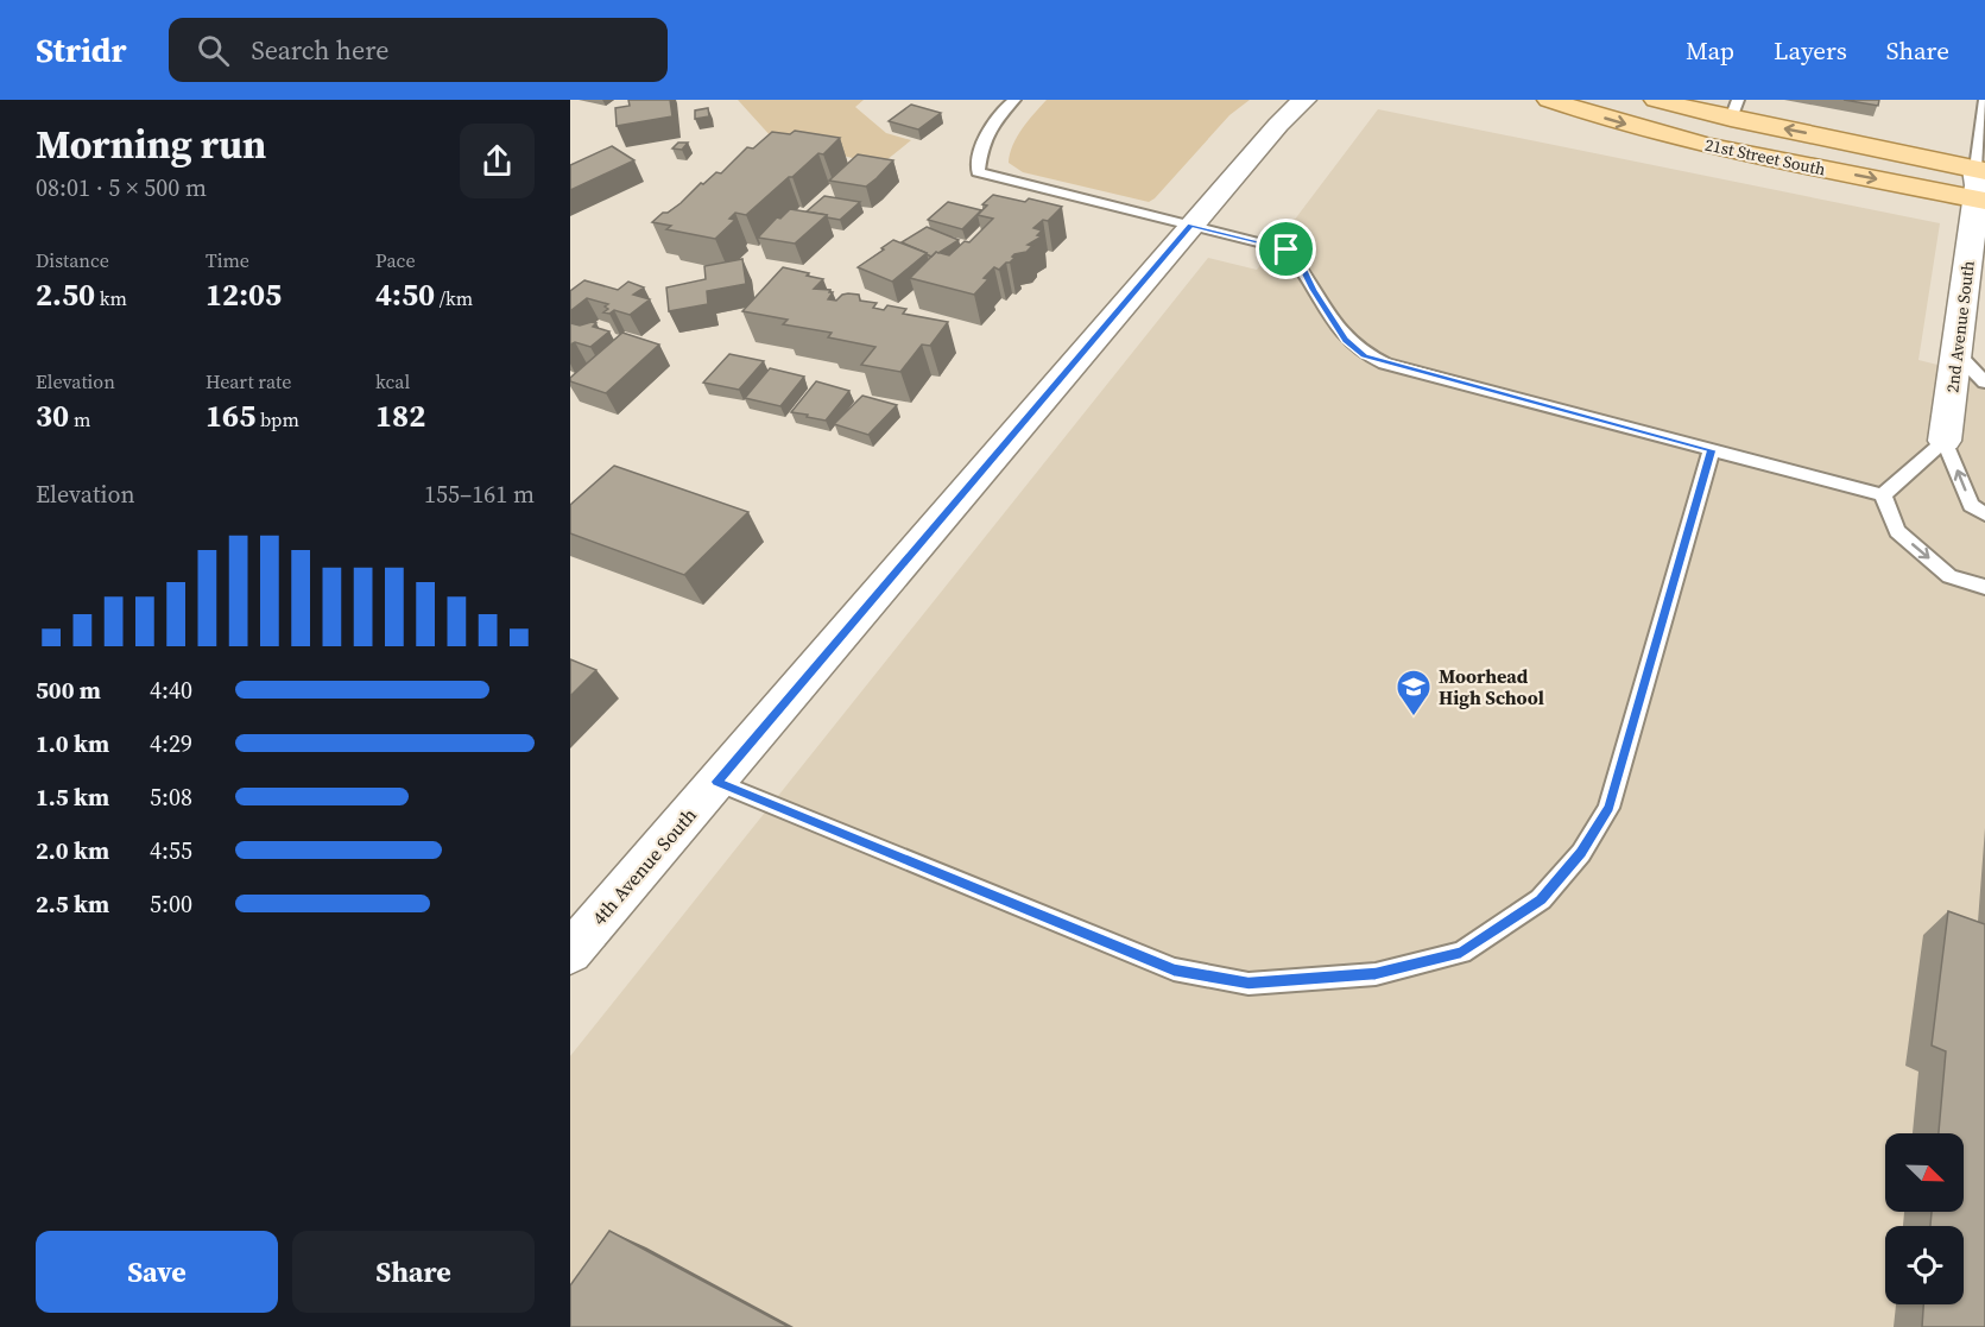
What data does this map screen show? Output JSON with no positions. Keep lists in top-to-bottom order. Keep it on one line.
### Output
{"streets":{"main road":["21st Street South"],"street":["2nd Avenue South","4th Avenue South"]},"crossings":[["21st Street South","2nd Avenue South"]],"places":{"school or university":["Moorhead High School"]},"north":"bottom right","page":{"header":"Stridr","search":"Search here","nav":["Map","Layers","Share"],"heading":["Morning run","08:01 · 5 × 500 m"],"stats":[["Distance","2.50 km"],["Time","12:05"],["Pace","4:50 /km"],["Elevation","30 m"],["Heart rate","165 bpm"],["kcal","182"]],"chart":["Elevation","155–161 m"],"list":[{"name":"500 m","note":"4:40"},{"name":"1.0 km","note":"4:29"},{"name":"1.5 km","note":"5:08"},{"name":"2.0 km","note":"4:55"},{"name":"2.5 km","note":"5:00"}],"buttons":["Save","Share"]}}
